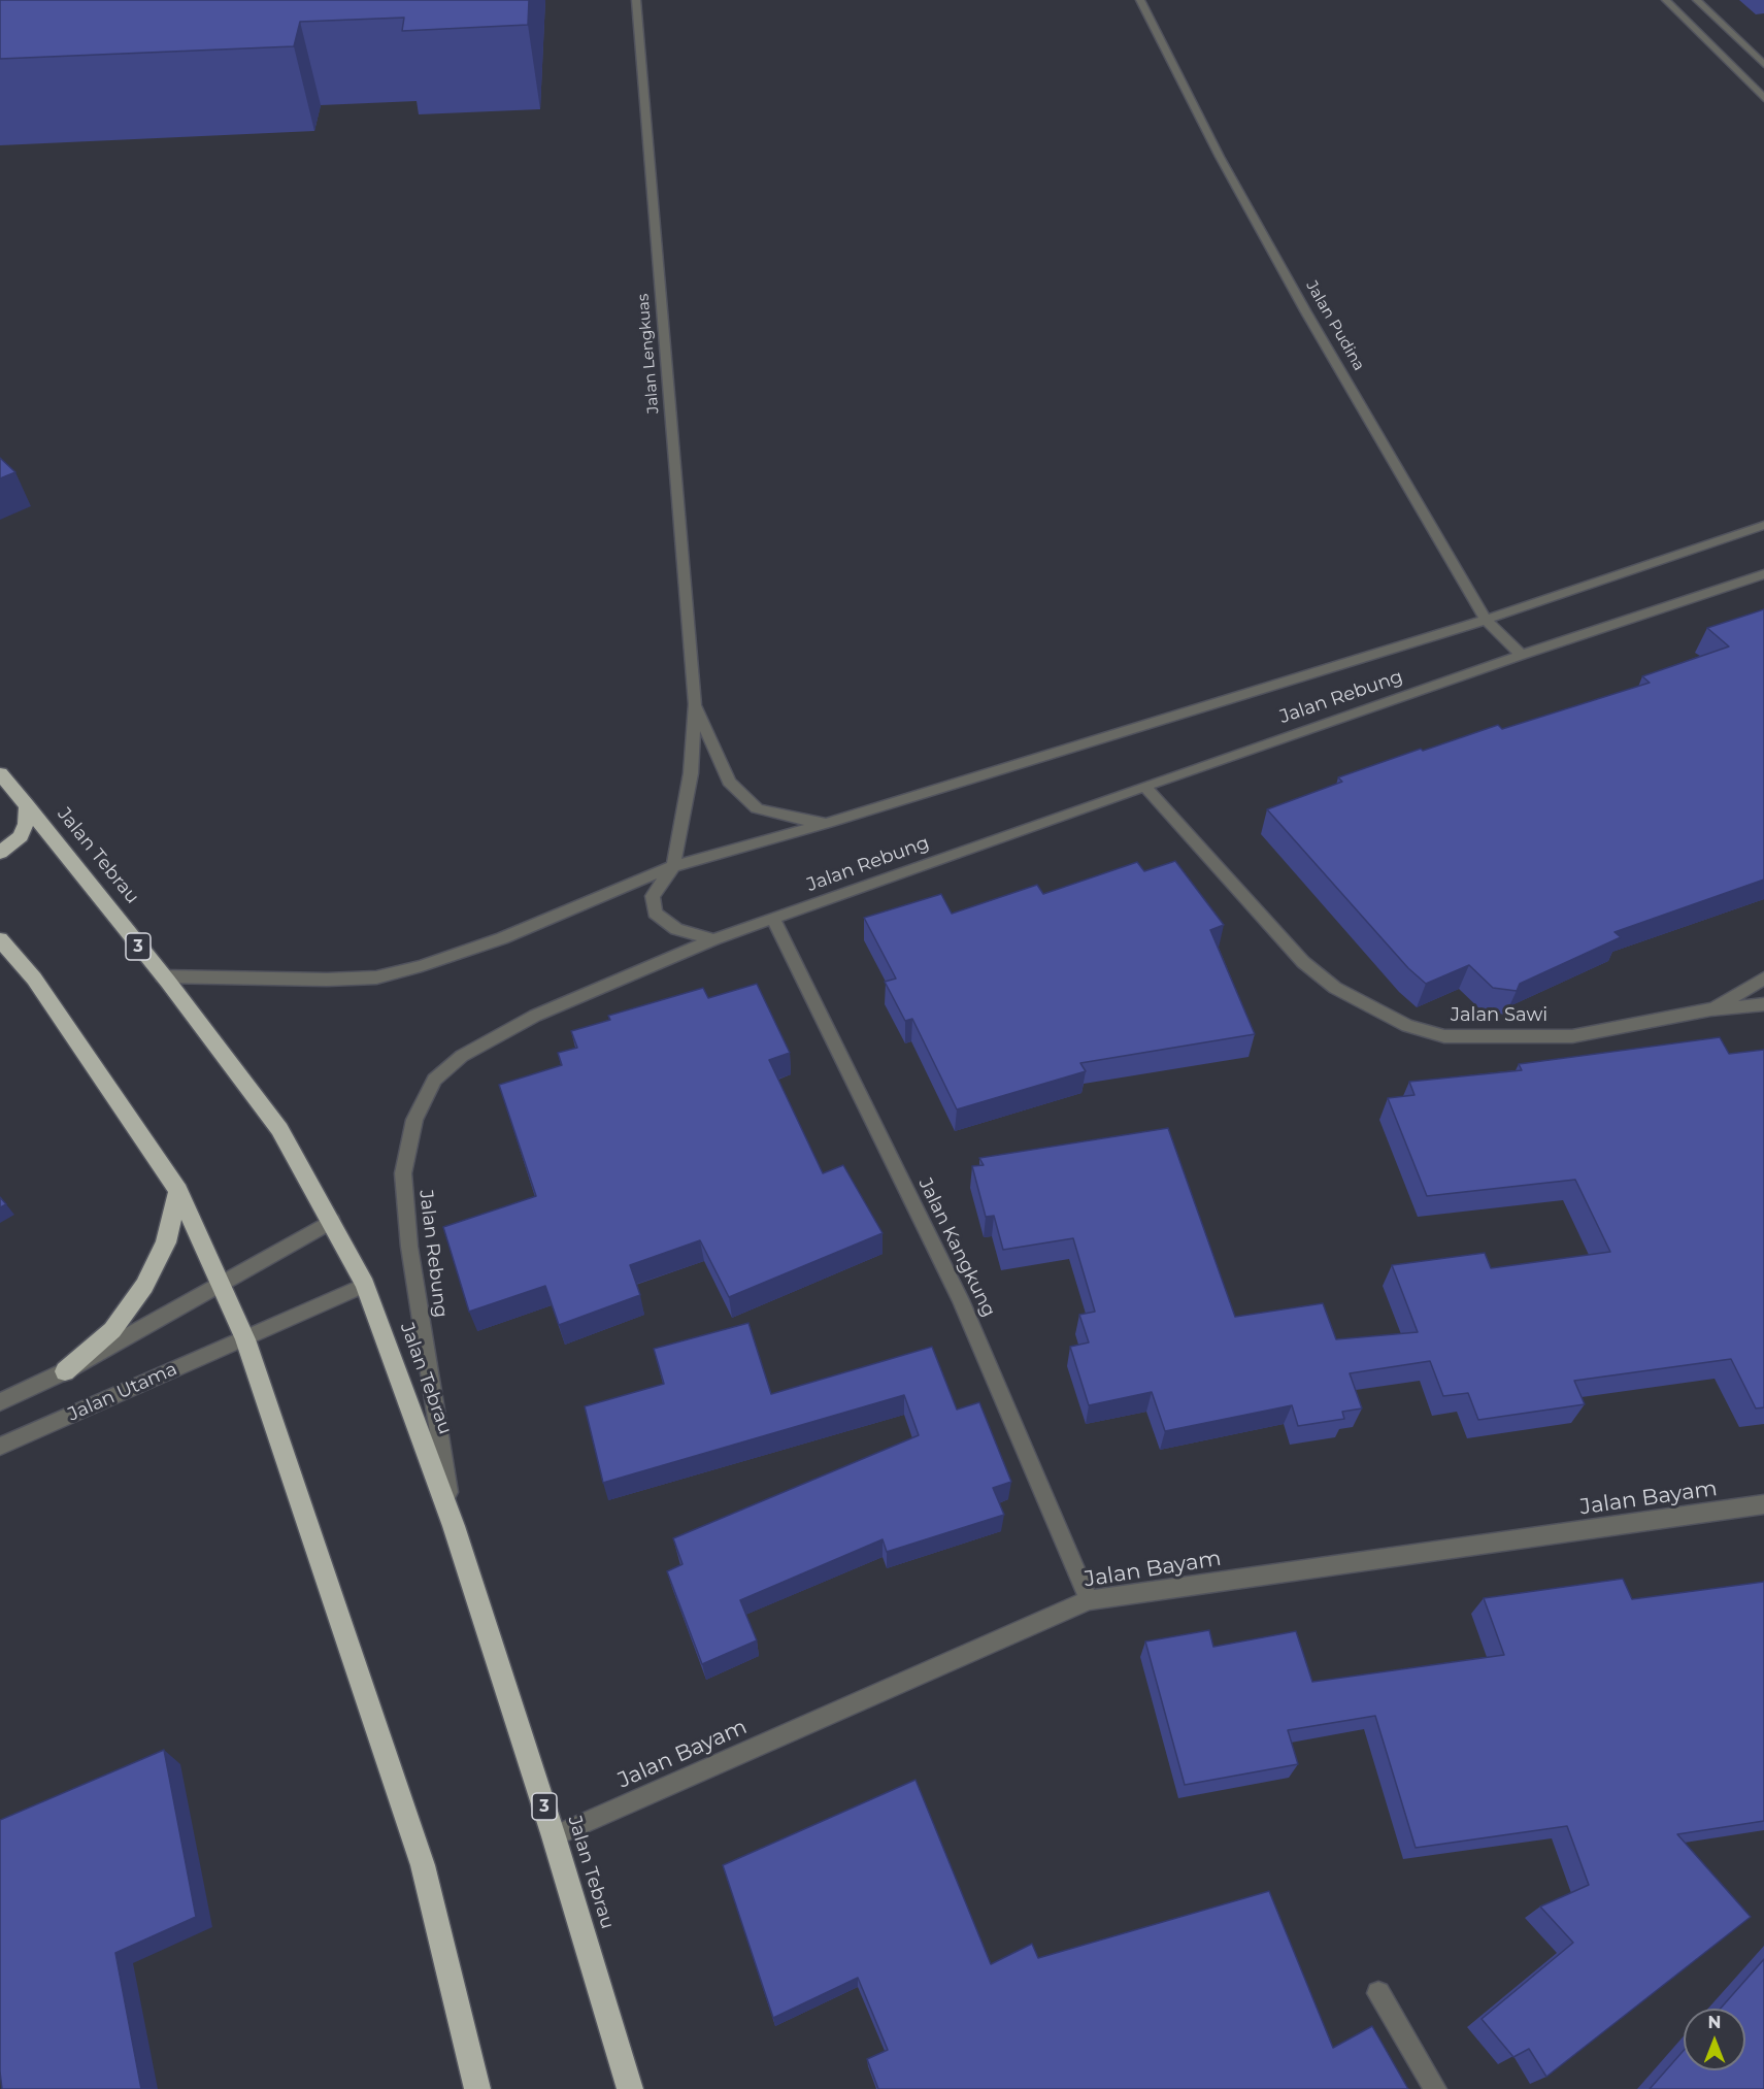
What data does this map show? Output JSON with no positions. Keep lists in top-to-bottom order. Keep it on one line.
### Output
{"streets":{"highway":["Jalan Tebrau","3"],"street":["Jalan Pudina","Jalan Lengkuas","Jalan Rebung","Jalan Sawi","Jalan Kangkung","Jalan Utama","Jalan Bayam"]},"crossings":[["Jalan Pudina","Jalan Rebung"],["Jalan Lengkuas","Jalan Rebung"],["Jalan Rebung","Jalan Tebrau"],["Jalan Rebung","Jalan Sawi"],["Jalan Rebung","Jalan Kangkung"],["Jalan Tebrau","Jalan Utama"],["Jalan Tebrau","Jalan Bayam"],["Jalan Kangkung","Jalan Bayam"]],"north":"top"}
